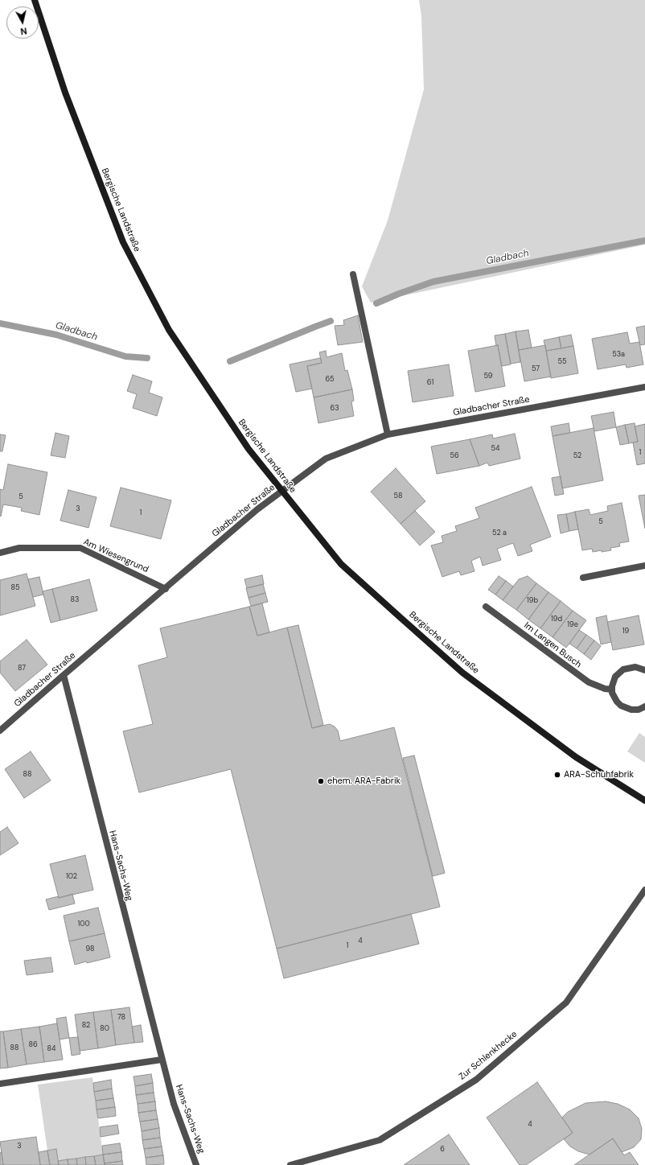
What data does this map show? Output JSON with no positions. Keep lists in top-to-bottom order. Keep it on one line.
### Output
{"streets":{"main road":["Bergische Landstraße"],"street":["Gladbacher Straße","Am Wiesengrund","Im Langen Busch","Hans-Sachs-Weg","Zur Schlenkhecke"]},"crossings":[["Bergische Landstraße","Gladbacher Straße"],["Gladbacher Straße","Am Wiesengrund"],["Gladbacher Straße","Hans-Sachs-Weg"]],"water":["Gladbach"],"places":["ARA-Schuhfabrik","ehem. ARA-Fabrik"],"house_numbers":["53a","55","57","59","65","61","63","54","1","56","52","58","5","3","1","5","52 a","85","83","19b","19d","19e","19","87","88","102","100","4","1","98","78","82","80","86","88","84","4","3","6"],"north":"bottom"}
